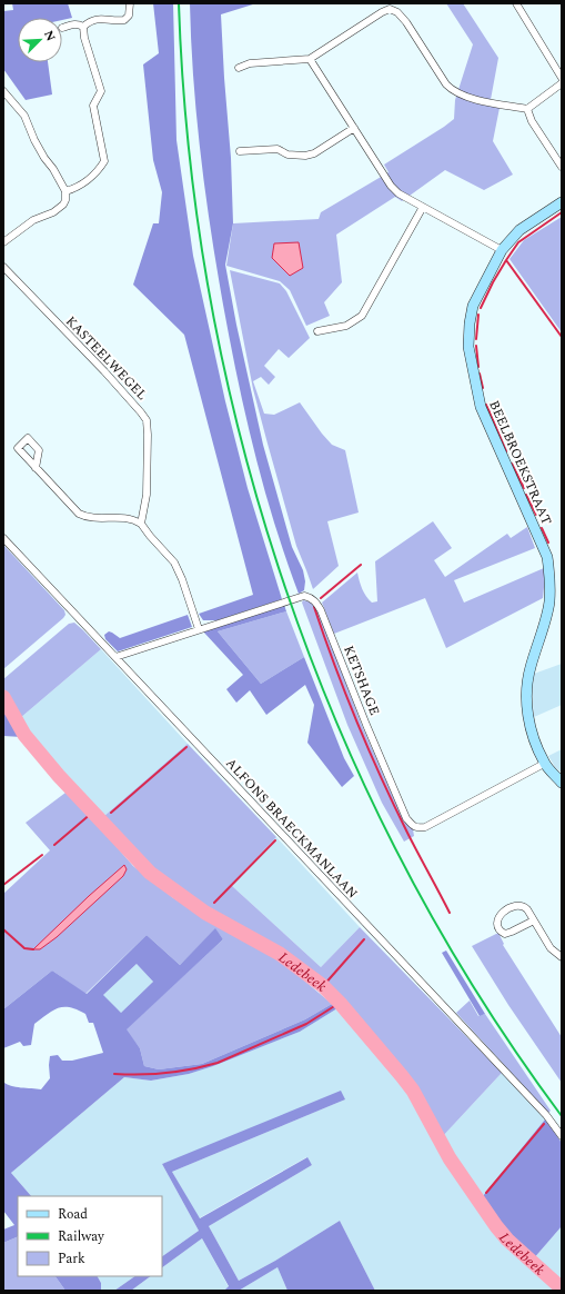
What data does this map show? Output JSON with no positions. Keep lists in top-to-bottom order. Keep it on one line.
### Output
{"streets":{"street":["KASTEELWEGEL","BEELBROEKSTRAAT","KETSHAGE","ALFONS BRAECKMANLAAN"]},"crossings":[["BEELBROEKSTRAAT","KETSHAGE"],["KETSHAGE","ALFONS BRAECKMANLAAN"]],"water":["Ledebeek"],"legend":["Road","Railway","Park"],"north":"top right"}
